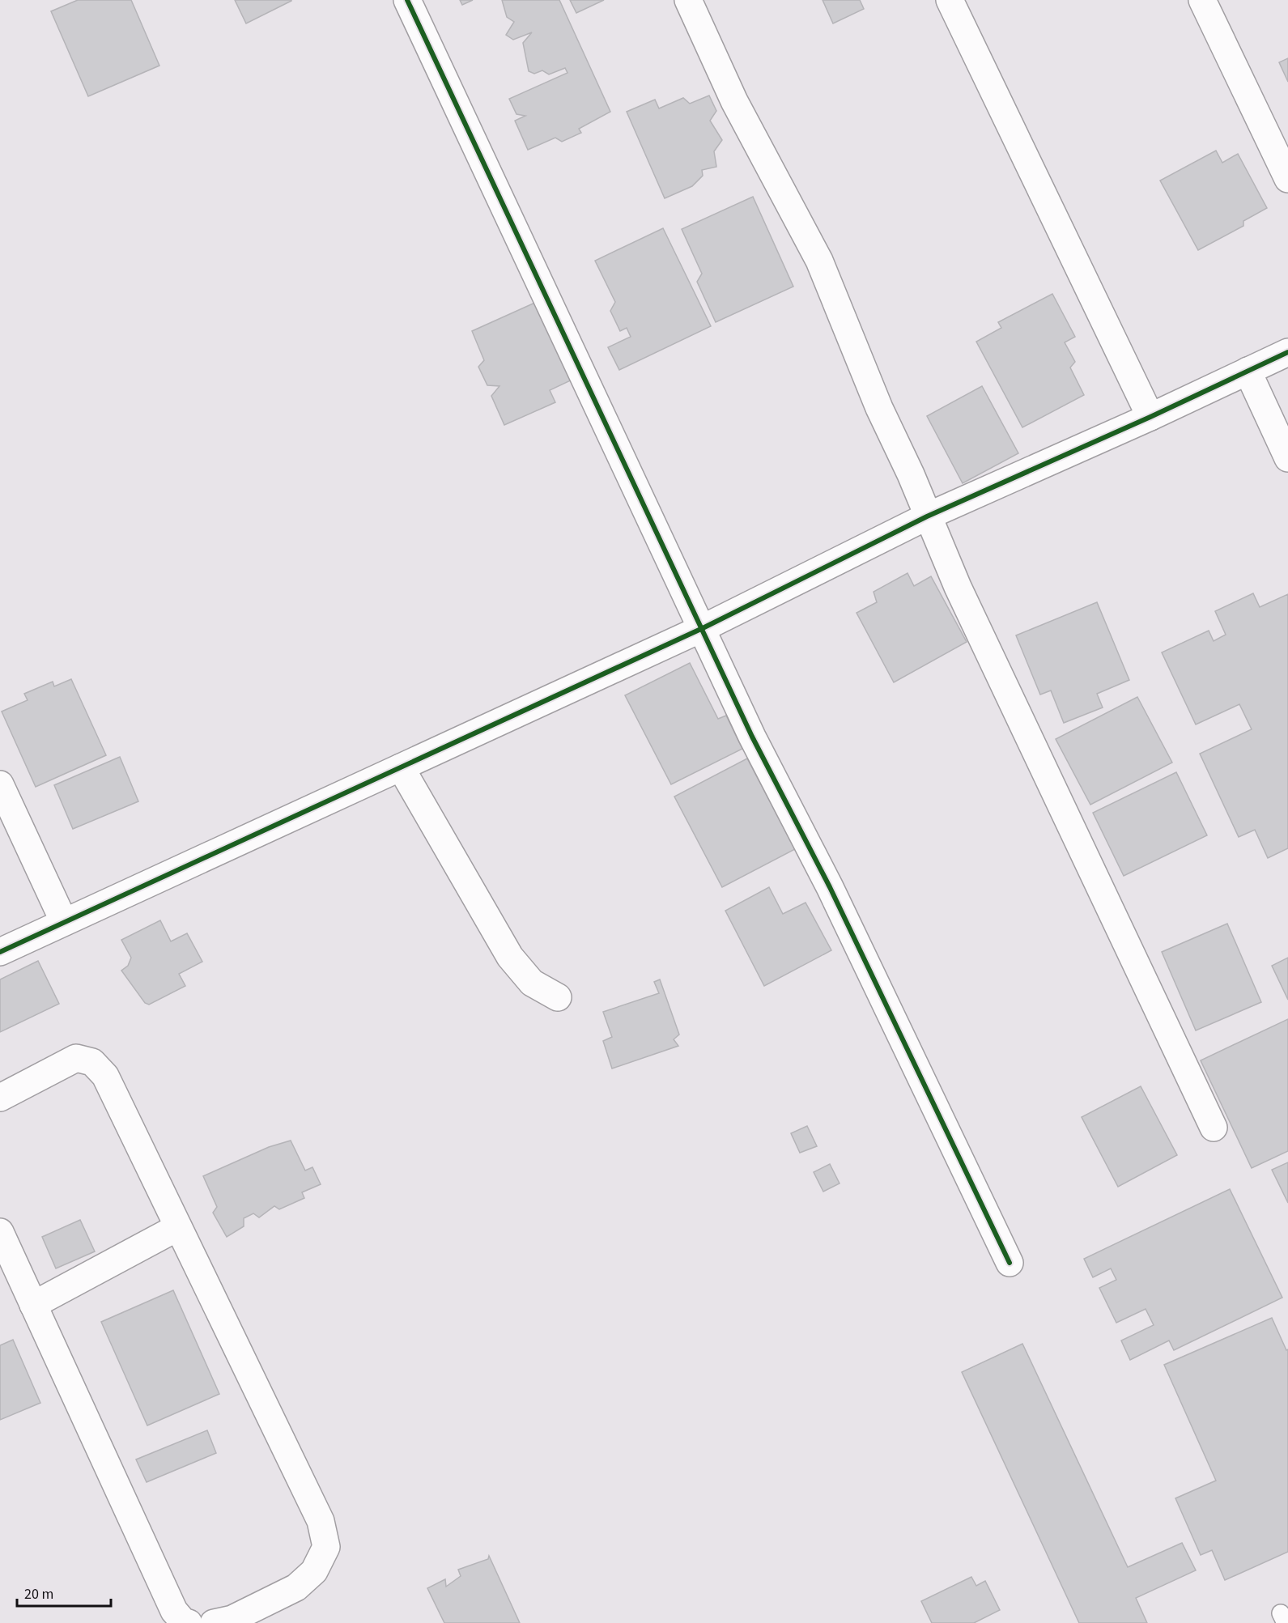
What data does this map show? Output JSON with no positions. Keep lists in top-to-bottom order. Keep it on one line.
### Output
{"scale_bar":"20 m"}
